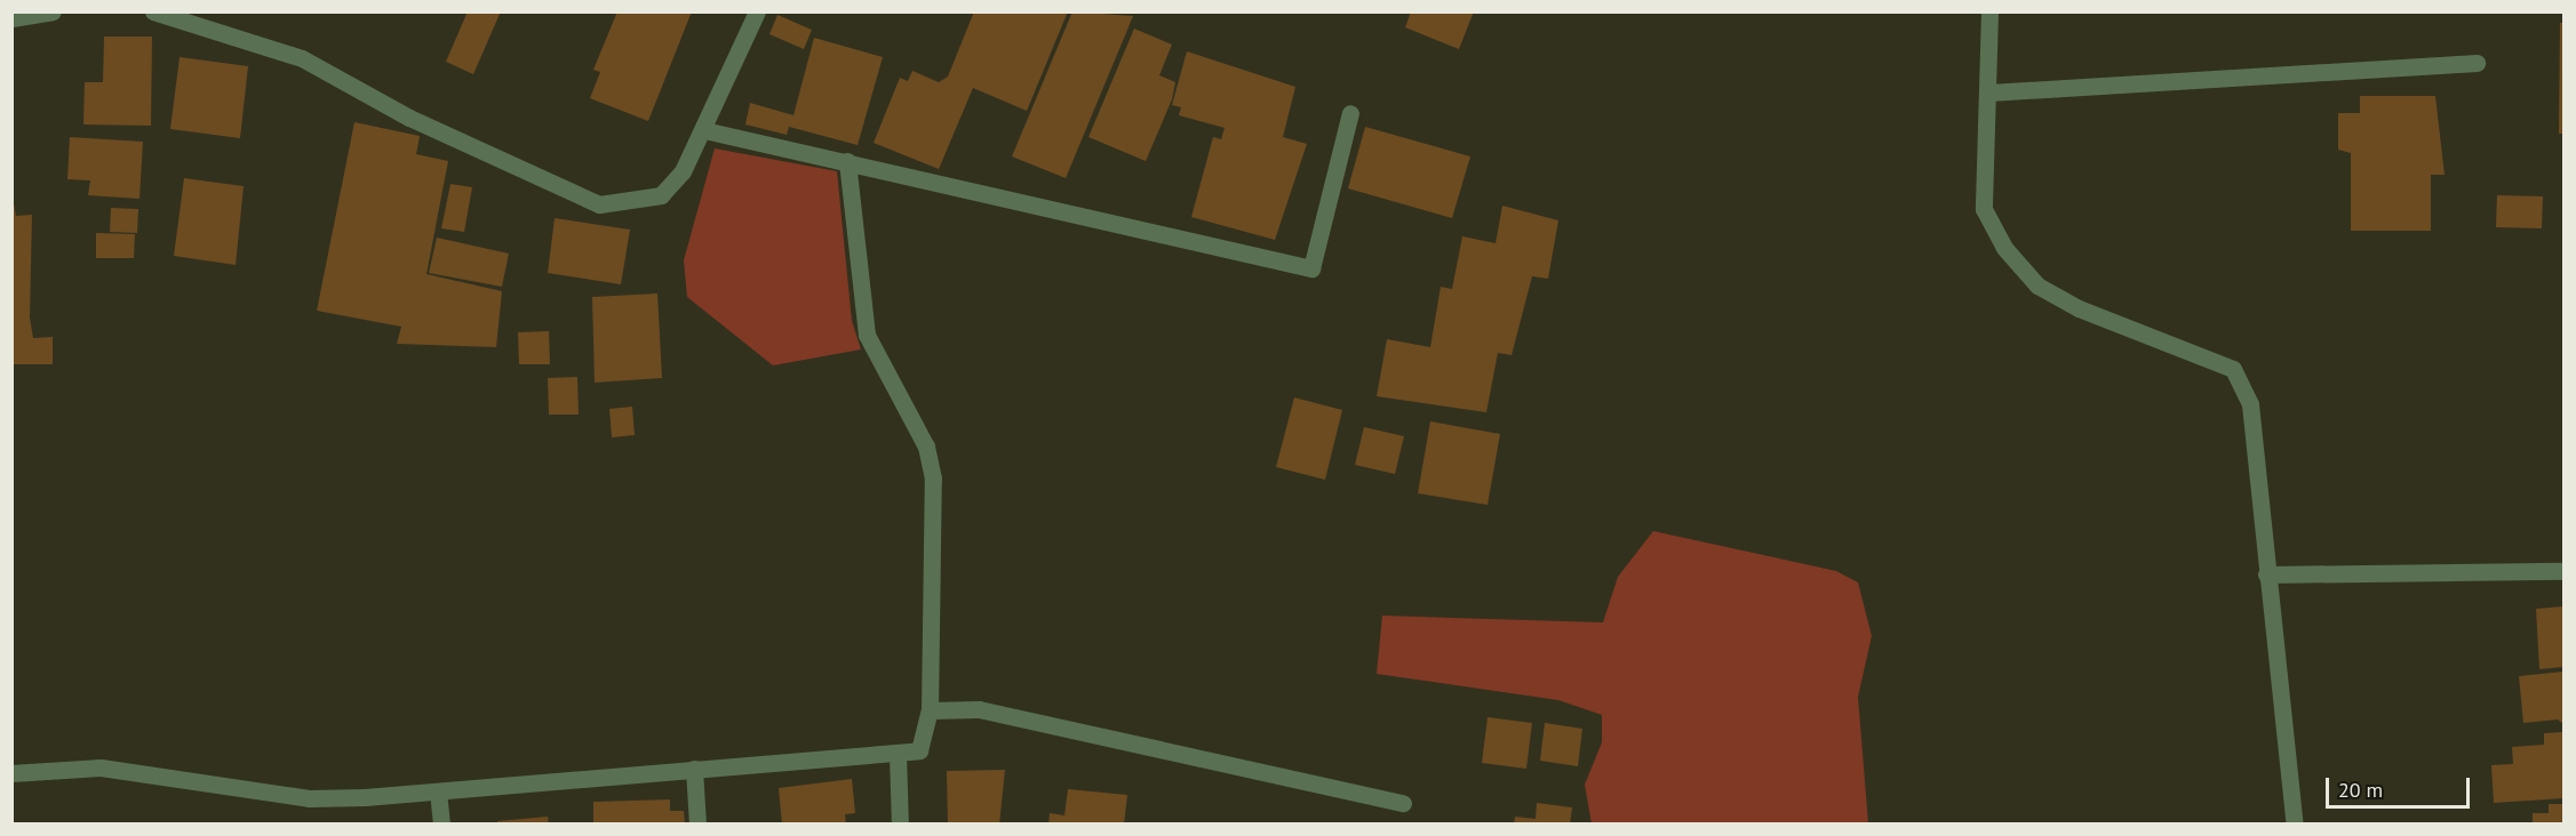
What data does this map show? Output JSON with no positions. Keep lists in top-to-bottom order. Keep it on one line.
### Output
{"scale_bar":"20 m"}
